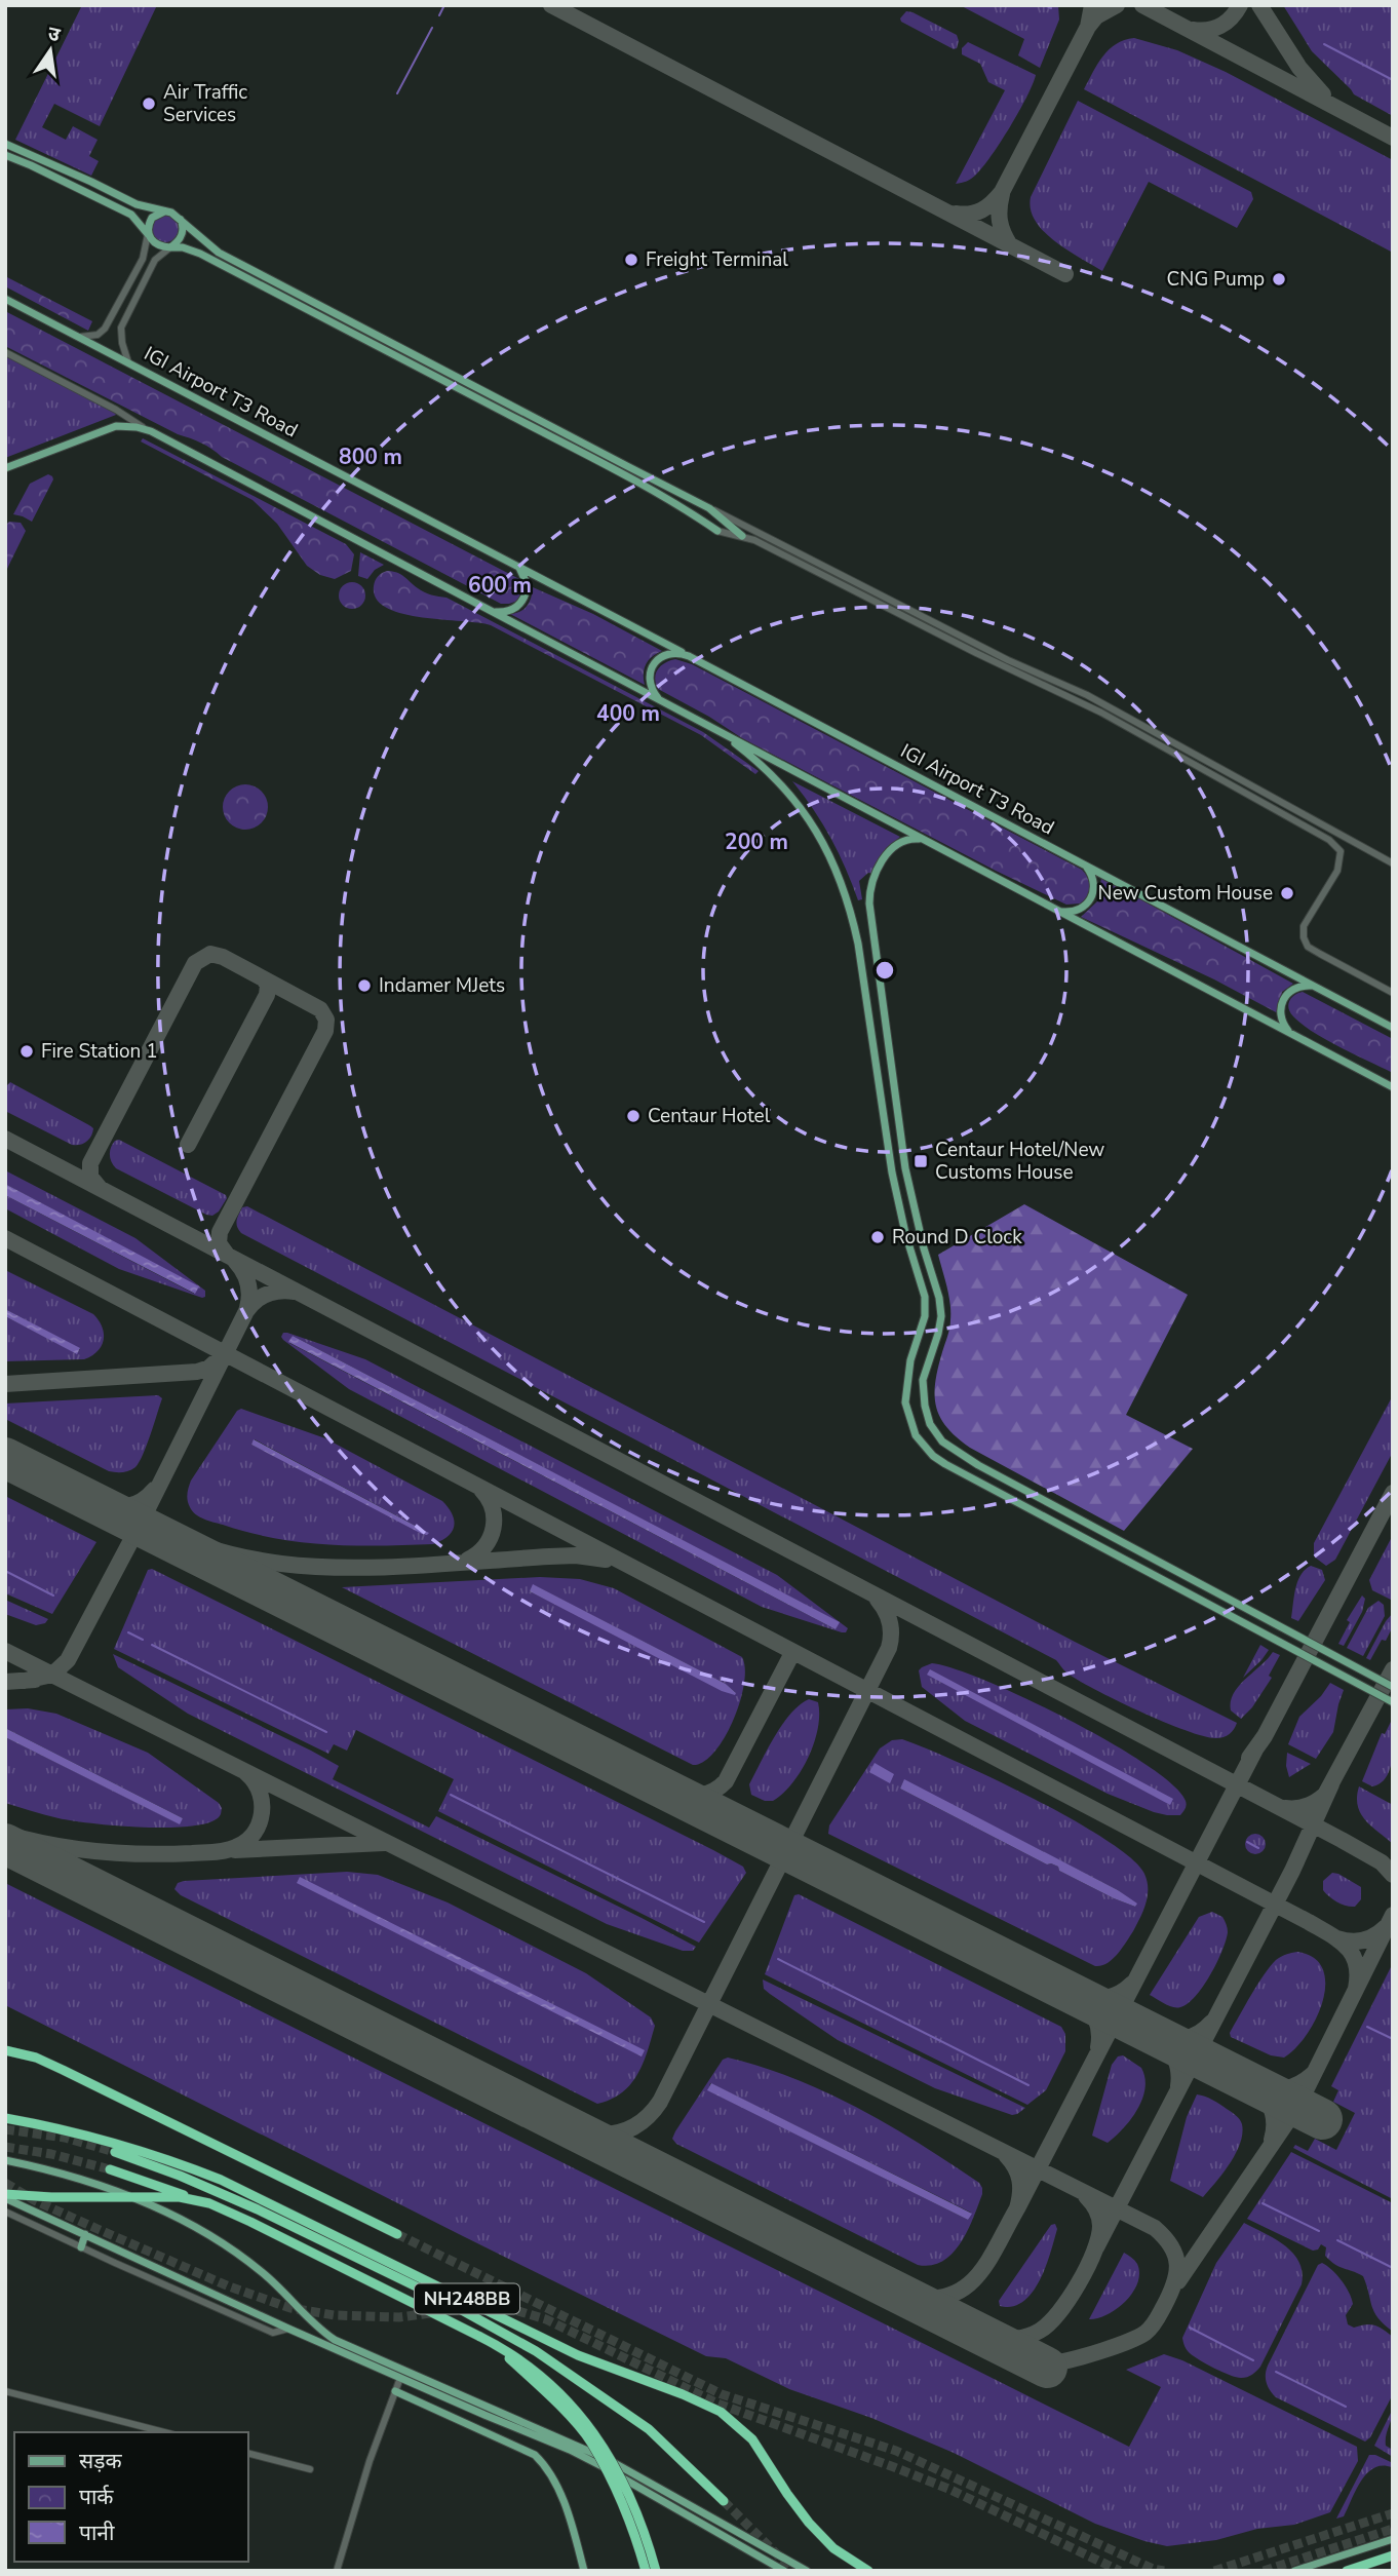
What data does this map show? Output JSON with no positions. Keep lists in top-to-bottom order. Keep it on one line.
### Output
{"streets":{"highway":["NH248BB"],"main road":["IGI Airport T3 Road"]},"places":{"other":["Air Traffic Services","Freight Terminal","CNG Pump","New Custom House","Indamer MJets","Fire Station 1","Centaur Hotel","Round D Clock"],"transit":["Centaur Hotel/New Customs House"]},"legend":["सड़क","पार्क","पानी"],"north":"top","rings":["800 m","600 m","400 m","200 m"]}
